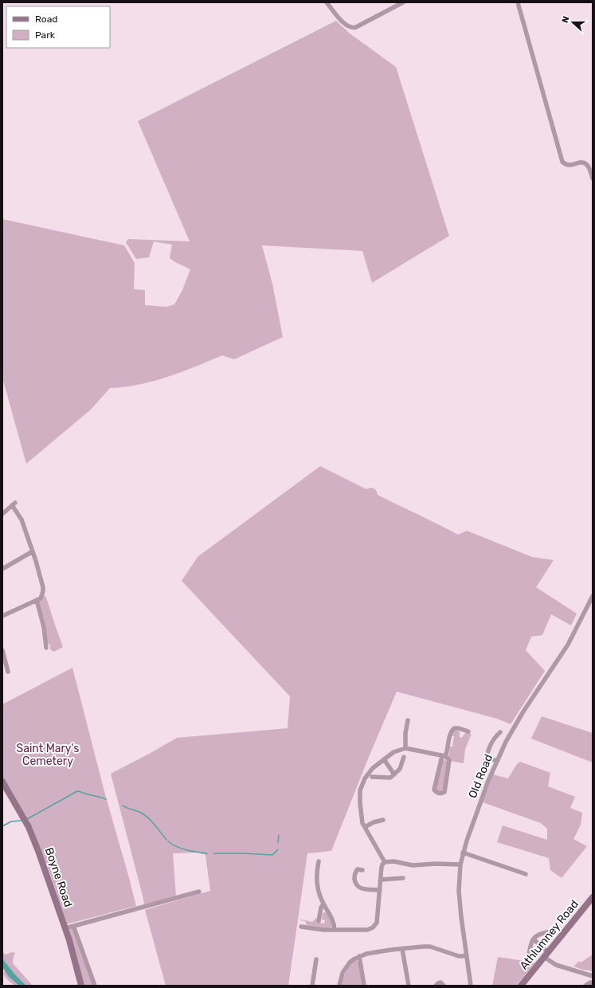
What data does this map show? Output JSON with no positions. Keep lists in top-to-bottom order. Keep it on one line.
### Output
{"streets":{"street":["Old Road","Boyne Road","Athlumney Road"]},"parks":["Saint Mary's Cemetery"],"legend":["Road","Park"],"north":"left"}
